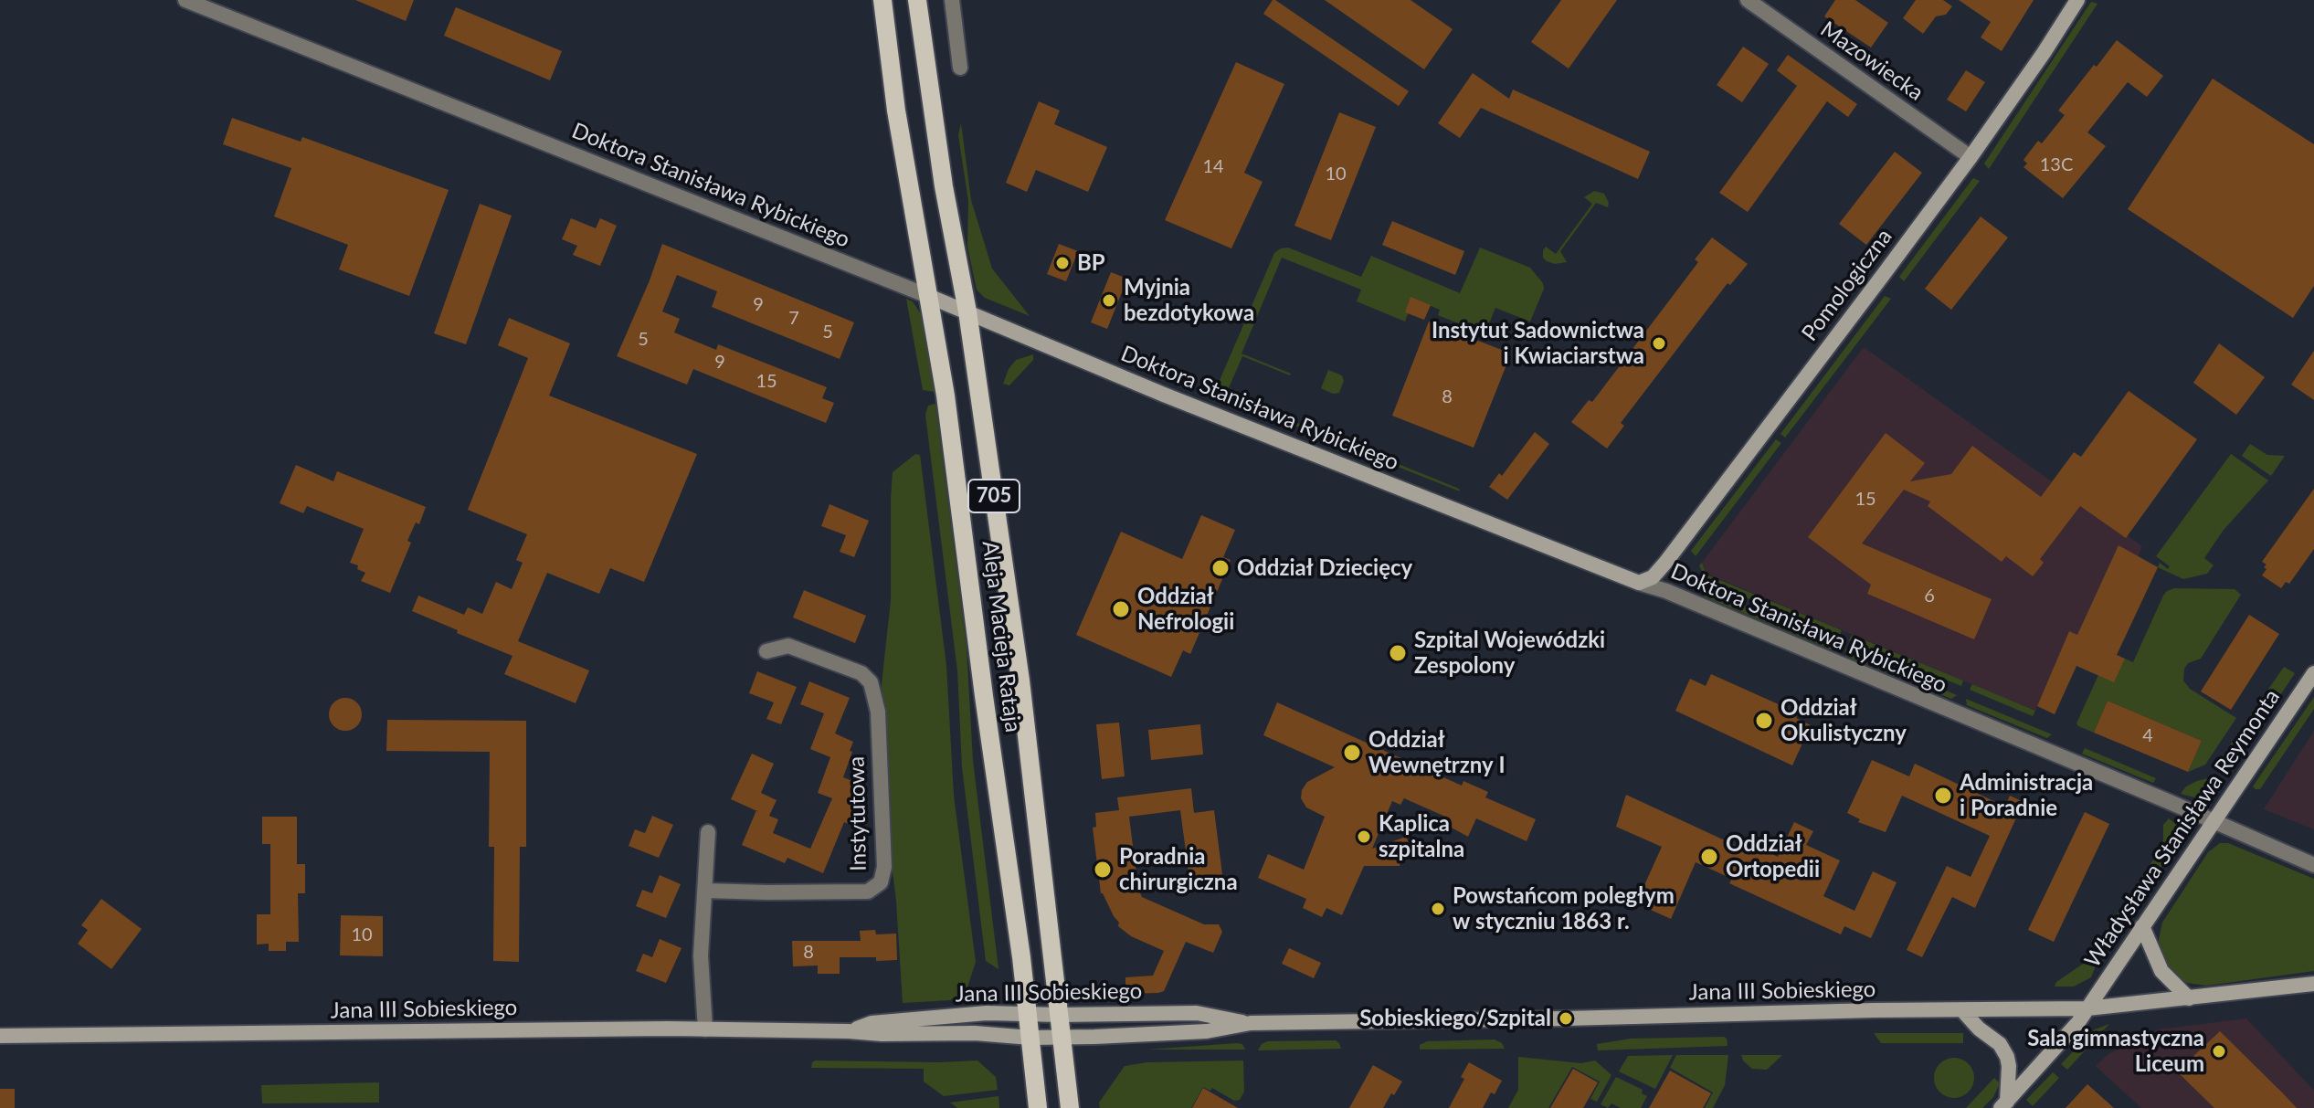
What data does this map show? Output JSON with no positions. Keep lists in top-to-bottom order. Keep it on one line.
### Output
{"streets":{"main road":["705","Aleja Macieja Rataja"],"street":["Mazowiecka","Doktora Stanisława Rybickiego","Pomologiczna","Instytutowa","Władysława Stanisława Reymonta","Jana III Sobieskiego"]},"crossings":[["Mazowiecka","Pomologiczna"],["Doktora Stanisława Rybickiego","Pomologiczna"],["Doktora Stanisława Rybickiego","Aleja Macieja Rataja"],["Doktora Stanisława Rybickiego","Władysława Stanisława Reymonta"],["Aleja Macieja Rataja","Jana III Sobieskiego"],["Władysława Stanisława Reymonta","Jana III Sobieskiego"]],"places":["BP","Myjnia bezdotykowa","Instytut Sadownictwa i Kwiaciarstwa","Oddział Dziecięcy","Oddział Nefrologii","Szpital Wojewódzki Zespolony","Oddział Okulistyczny","Oddział Wewnętrzny I","Administracja i Poradnie","Kaplica szpitalna","Oddział Ortopedii","Poradnia chirurgiczna","Powstańcom poległym w styczniu 1863 r.","Sobieskiego/Szpital","Sala gimnastyczna Liceum"],"house_numbers":["13C","14","10","9","7","5","5","9","15","8","15","6","4","10","8"]}
